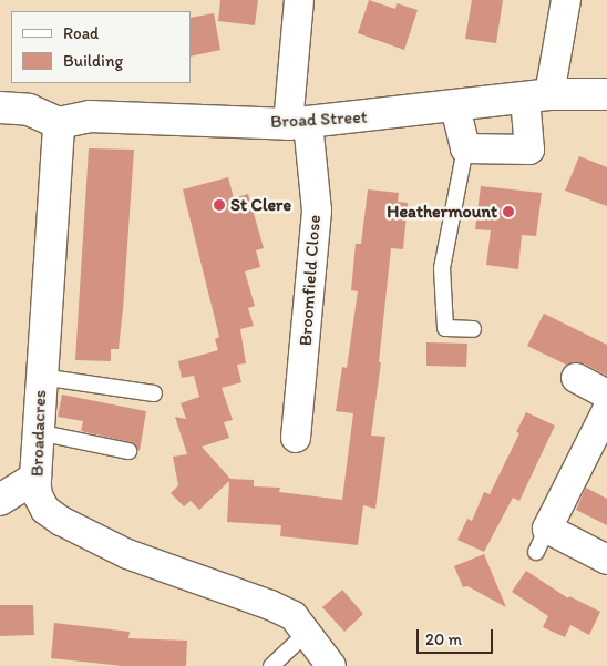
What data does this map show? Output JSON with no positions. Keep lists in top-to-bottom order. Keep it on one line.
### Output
{"streets":{"street":["Broad Street","Broomfield Close","Broadacres"]},"crossings":[["Broad Street","Broomfield Close"],["Broad Street","Broadacres"]],"places":["St Clere","Heathermount"],"legend":["Road","Building"],"scale_bar":"20 m"}
